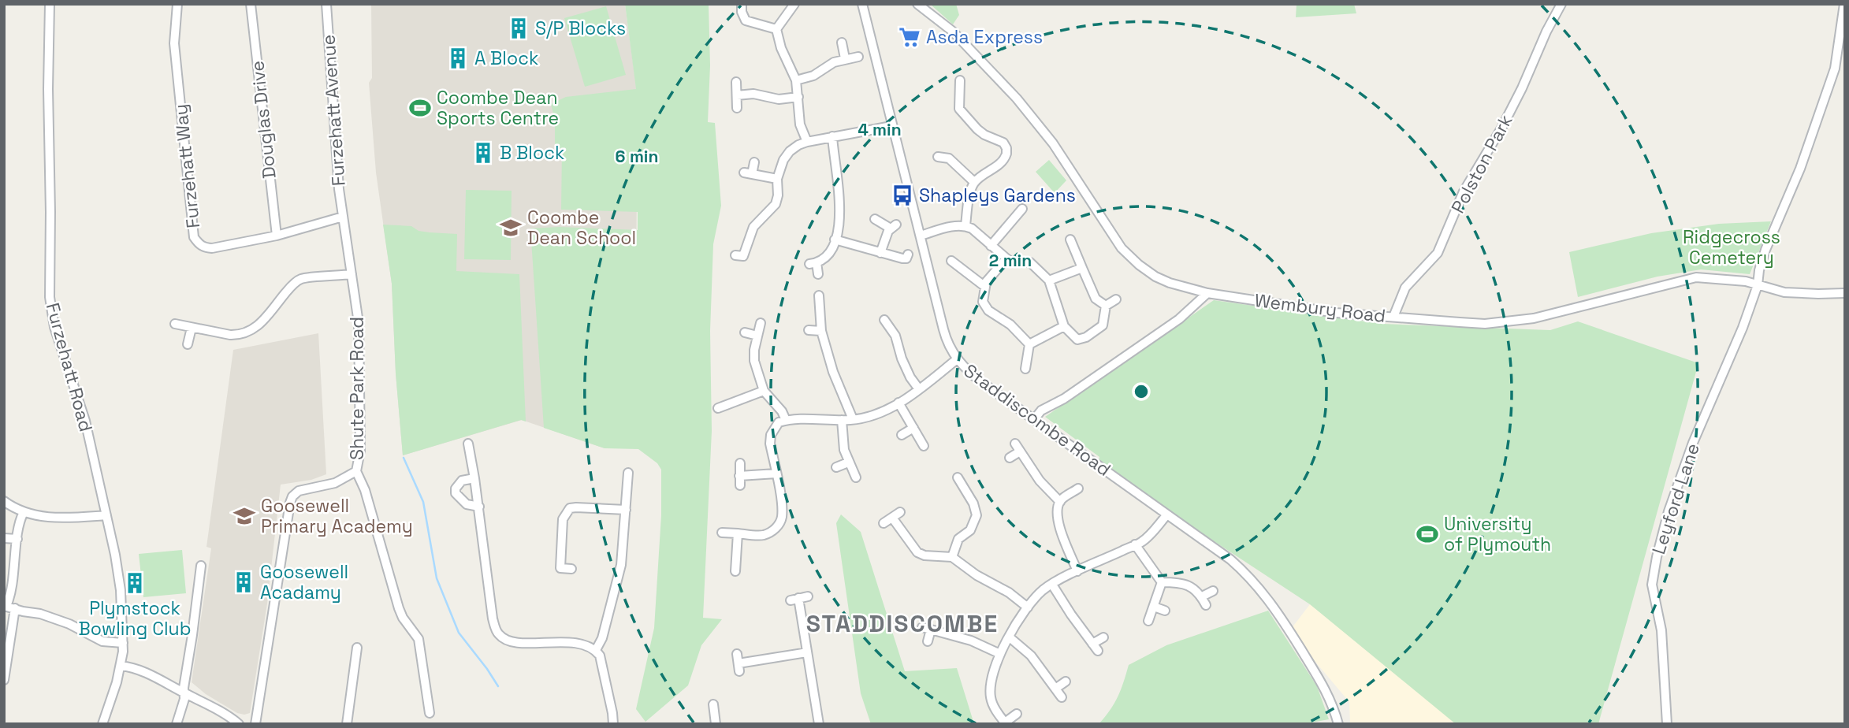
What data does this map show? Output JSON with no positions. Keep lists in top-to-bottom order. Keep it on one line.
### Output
{"streets":{"street":["Furzehatt Avenue","Douglas Drive","Polston Park","Furzehatt Way","Wembury Road","Furzehatt Road","Shute Park Road","Staddiscombe Road","Leyford Lane"]},"crossings":[["Furzehatt Avenue","Furzehatt Way"],["Furzehatt Avenue","Shute Park Road"],["Douglas Drive","Furzehatt Way"],["Polston Park","Wembury Road"],["Furzehatt Way","Shute Park Road"],["Wembury Road","Leyford Lane"]],"districts":["STADDISCOMBE"],"parks":["Ridgecross Cemetery"],"places":{"building":["S/P Blocks","A Block","B Block","Goosewell Acadamy","Plymstock Bowling Club"],"supermarket":["Asda Express"],"sports":["Coombe Dean Sports Centre","University of Plymouth"],"bus stop":["Shapleys Gardens"],"school or university":["Coombe Dean School","Goosewell Primary Academy"]},"rings":["4 min","6 min","2 min"]}
